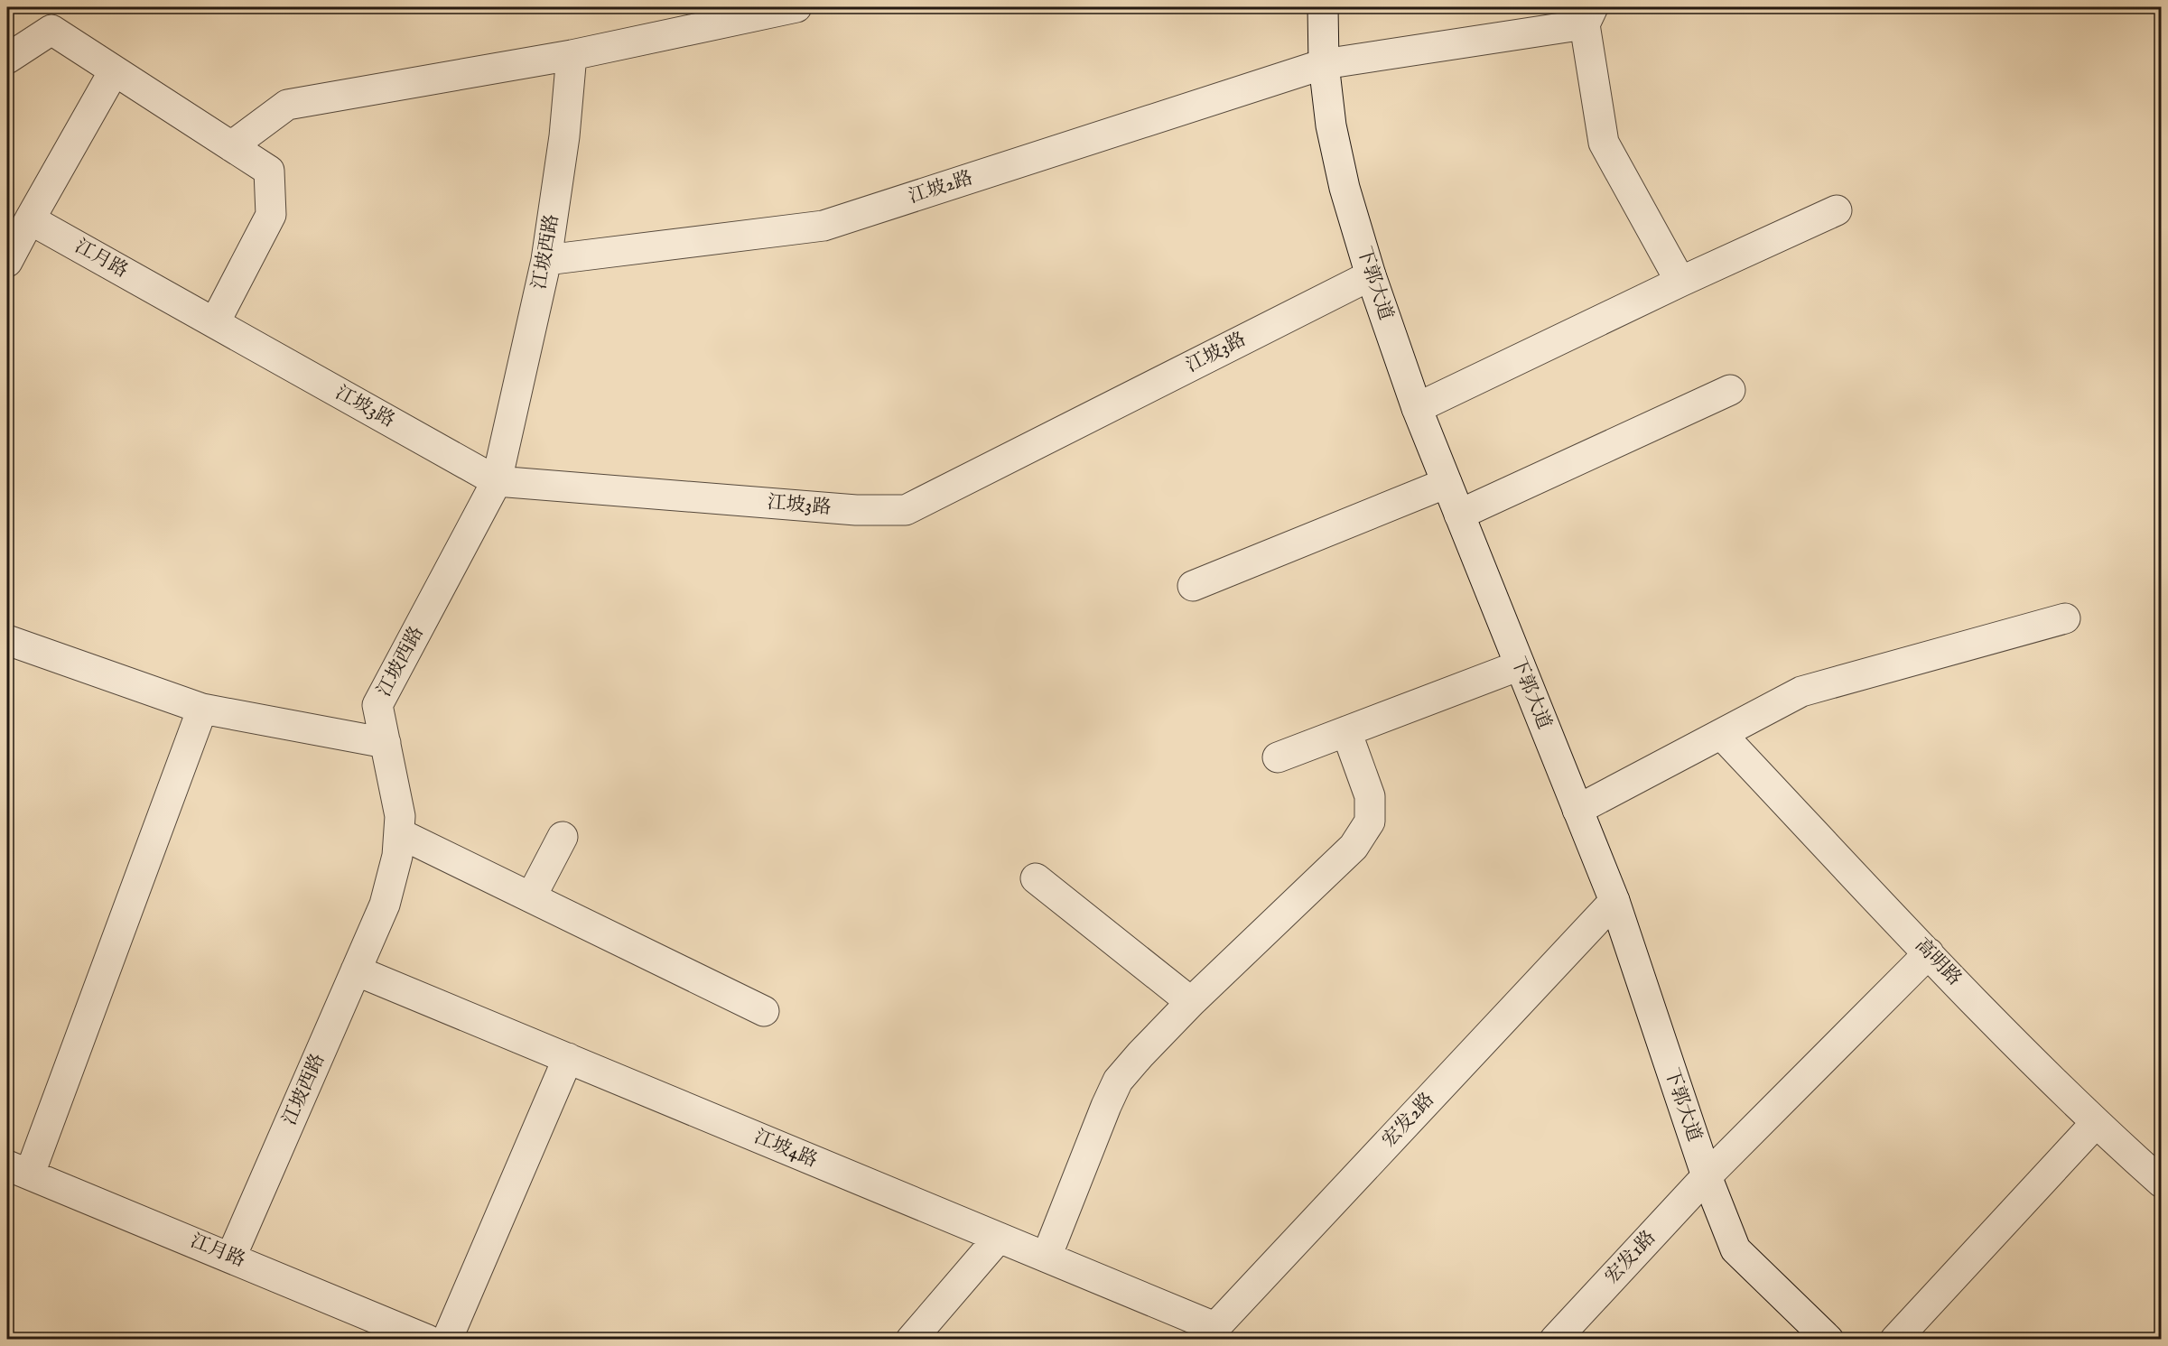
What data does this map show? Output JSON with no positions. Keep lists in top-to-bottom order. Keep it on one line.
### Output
{"streets":{"street":["江坡2路","江坡西路","江月路","下郭大道","江坡3路","高明路","宏发2路","江坡4路","宏发1路"]},"crossings":[["江坡2路","江坡西路"],["江坡2路","下郭大道"],["江坡西路","江月路"],["江坡西路","江坡3路"],["江坡西路","江坡4路"],["江月路","江坡3路"],["下郭大道","江坡3路"],["下郭大道","宏发2路"],["下郭大道","宏发1路"],["高明路","宏发1路"],["宏发2路","江坡4路"]]}
